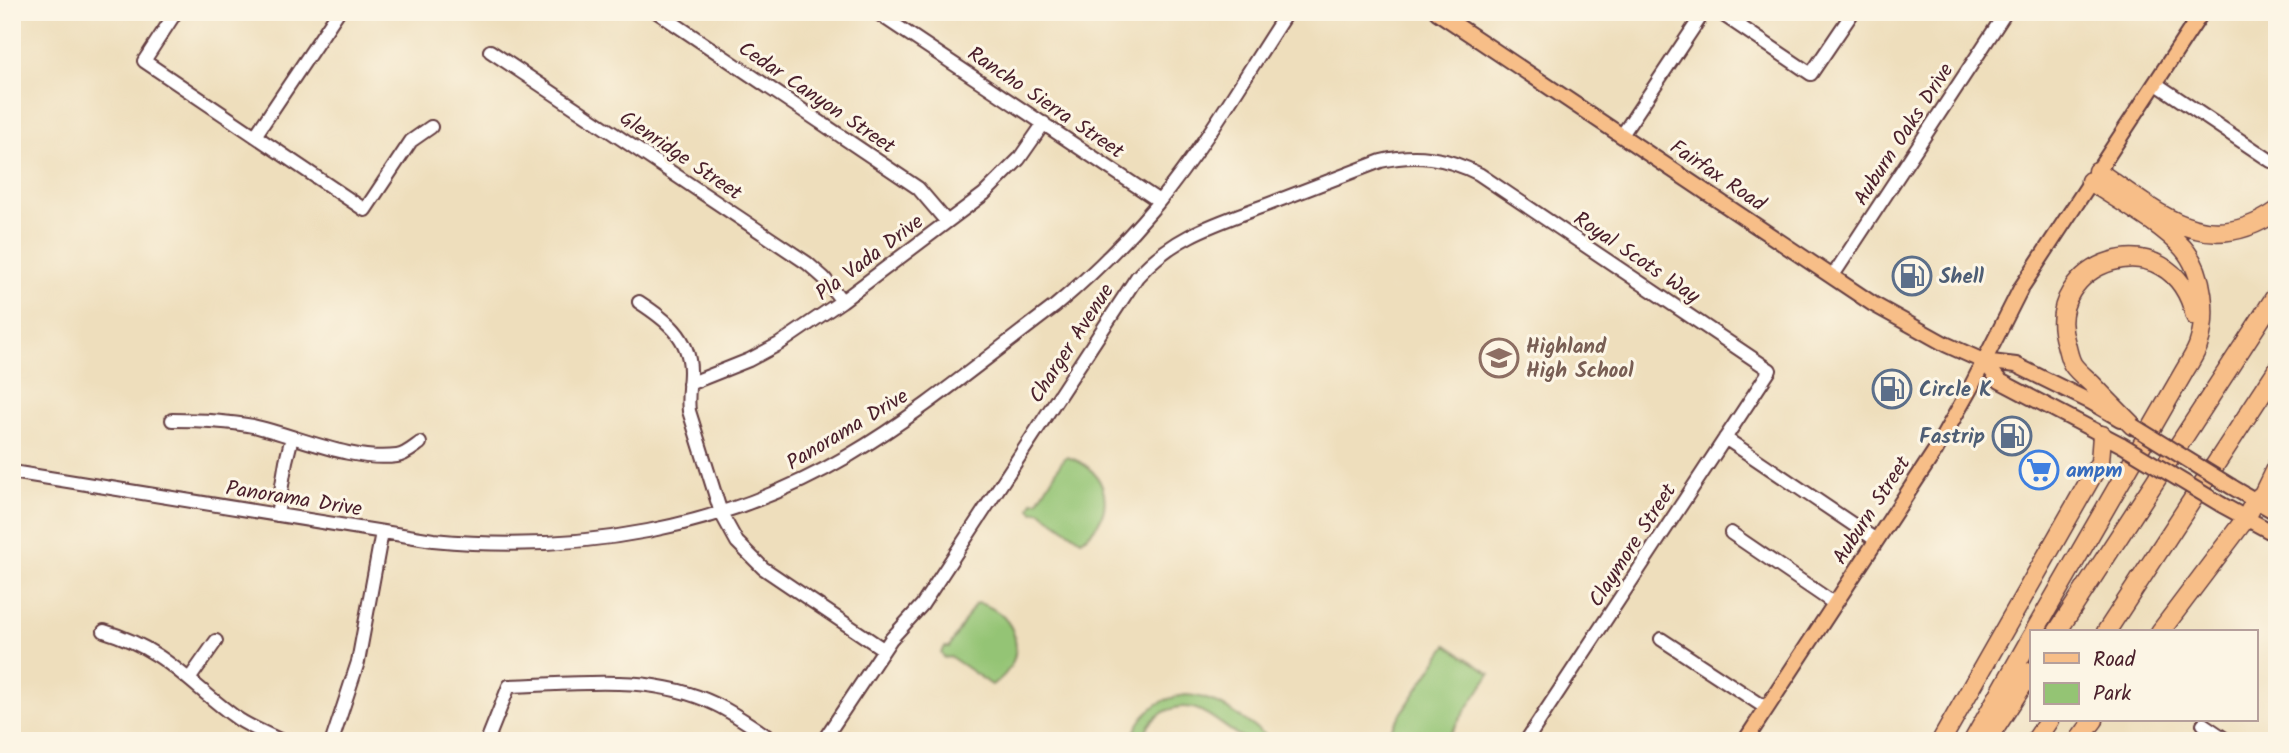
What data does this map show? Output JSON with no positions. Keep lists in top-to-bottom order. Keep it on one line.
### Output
{"streets":{"main road":["Fairfax Road","Auburn Street"],"street":["Cedar Canyon Street","Rancho Sierra Street","Auburn Oaks Drive","Glenridge Street","Pla Vada Drive","Royal Scots Way","Charger Avenue","Panorama Drive","Claymore Street"]},"crossings":[["Cedar Canyon Street","Pla Vada Drive"],["Rancho Sierra Street","Pla Vada Drive"],["Rancho Sierra Street","Panorama Drive"],["Auburn Oaks Drive","Fairfax Road"],["Glenridge Street","Pla Vada Drive"],["Fairfax Road","Auburn Street"],["Royal Scots Way","Charger Avenue"],["Royal Scots Way","Claymore Street"]],"places":{"fuel station":["Shell","Circle K","Fastrip"],"school or university":["Highland High School"],"supermarket":["ampm"]},"legend":["Road","Park"]}
